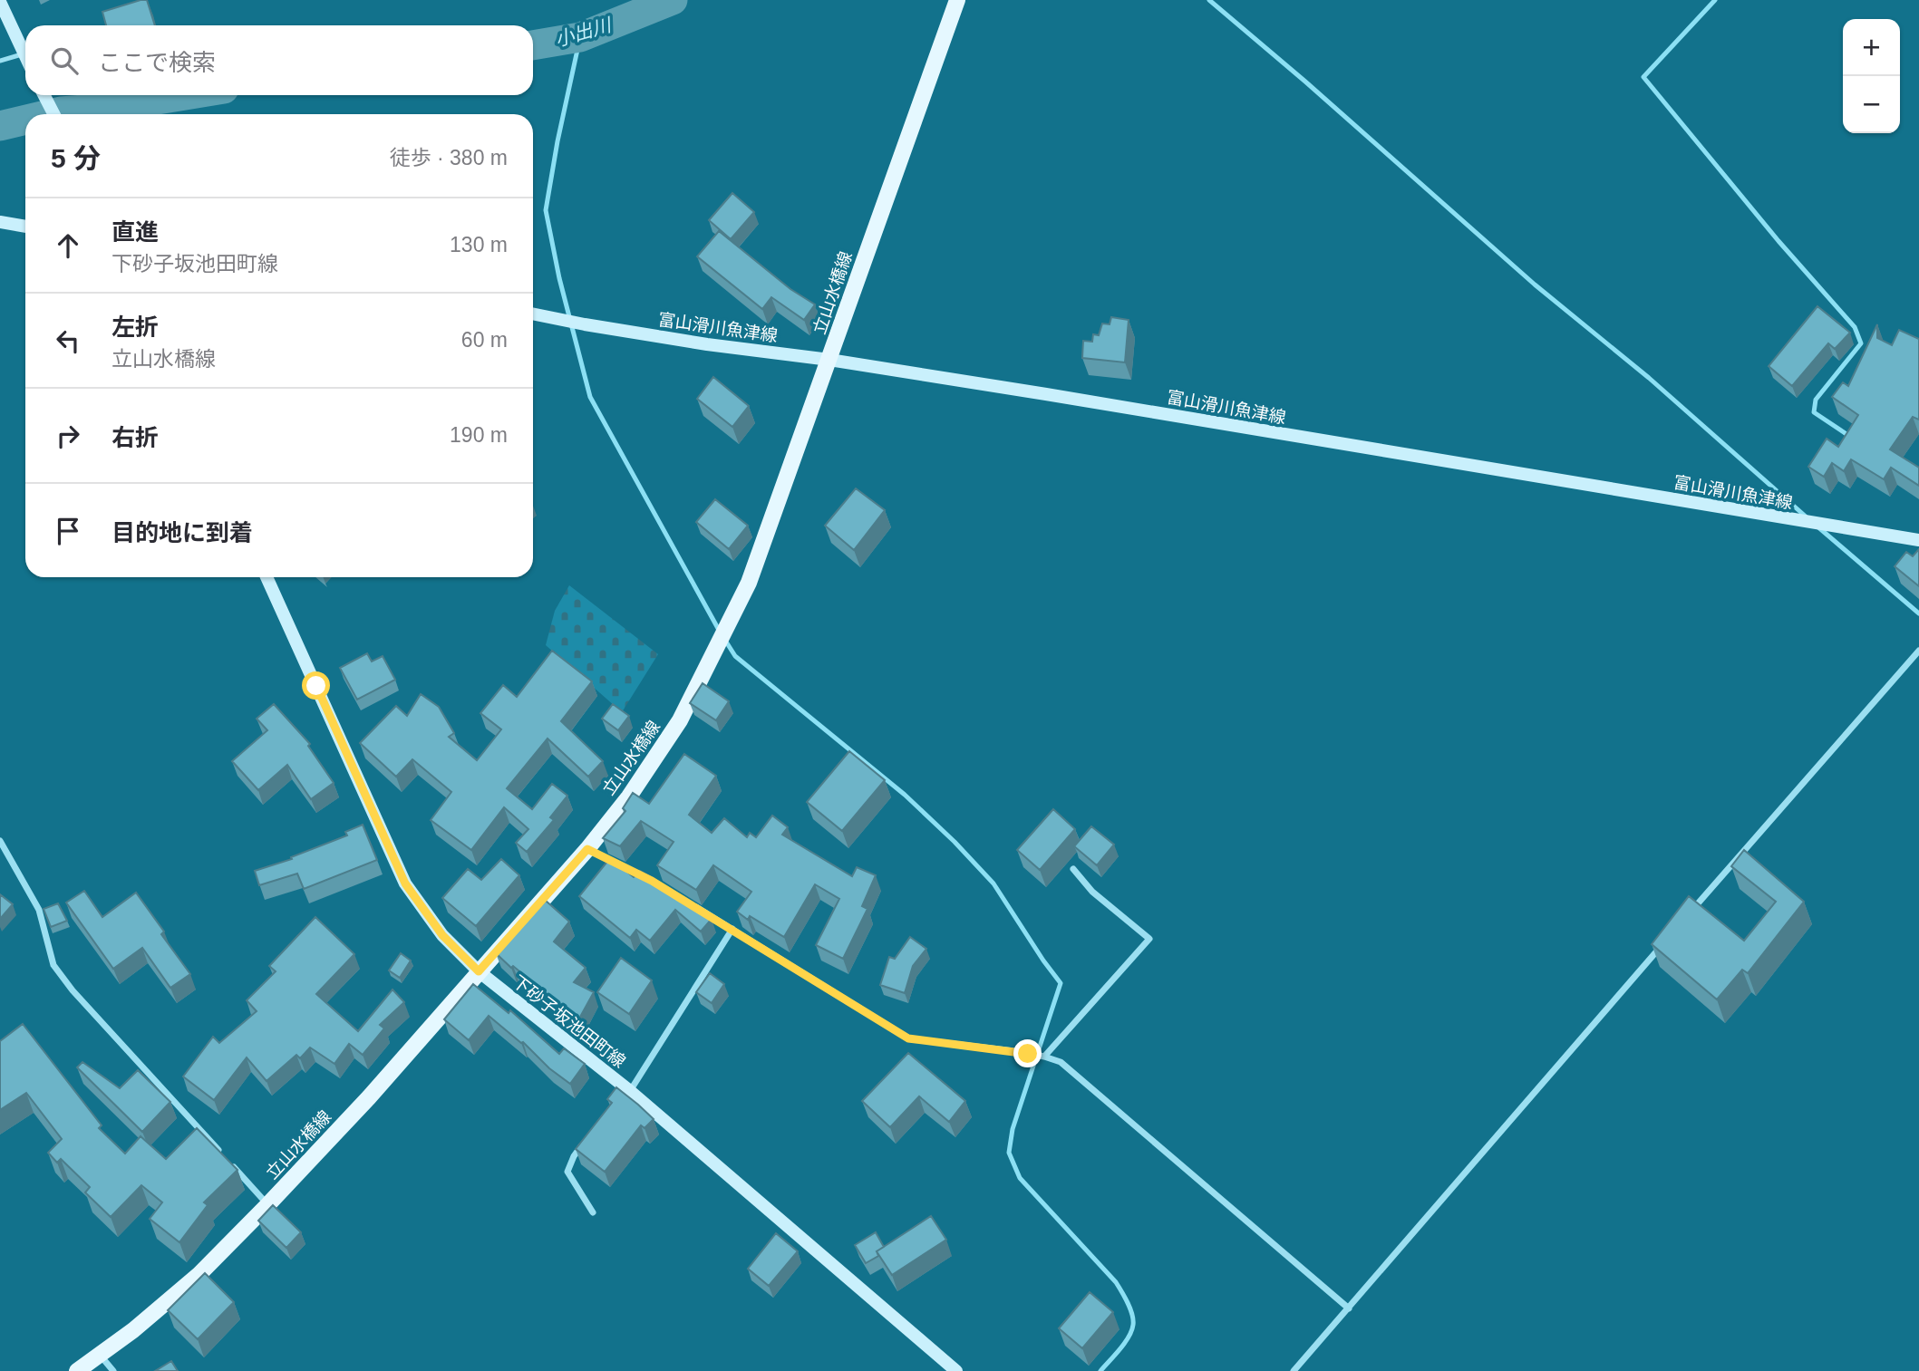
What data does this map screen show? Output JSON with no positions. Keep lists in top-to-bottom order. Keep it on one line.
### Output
{"streets":{"main road":["立山水橋線","富山滑川魚津線","下砂子坂池田町線"]},"crossings":[["立山水橋線","富山滑川魚津線"],["立山水橋線","下砂子坂池田町線"]],"water":["小出川"],"page":{"map_buttons":["+","−"],"search":"ここで検索","heading":["5 分","徒歩 · 380 m"],"list":[["直進","下砂子坂池田町線","130 m"],["左折","立山水橋線","60 m"],["右折","190 m"],"目的地に到着"]}}
